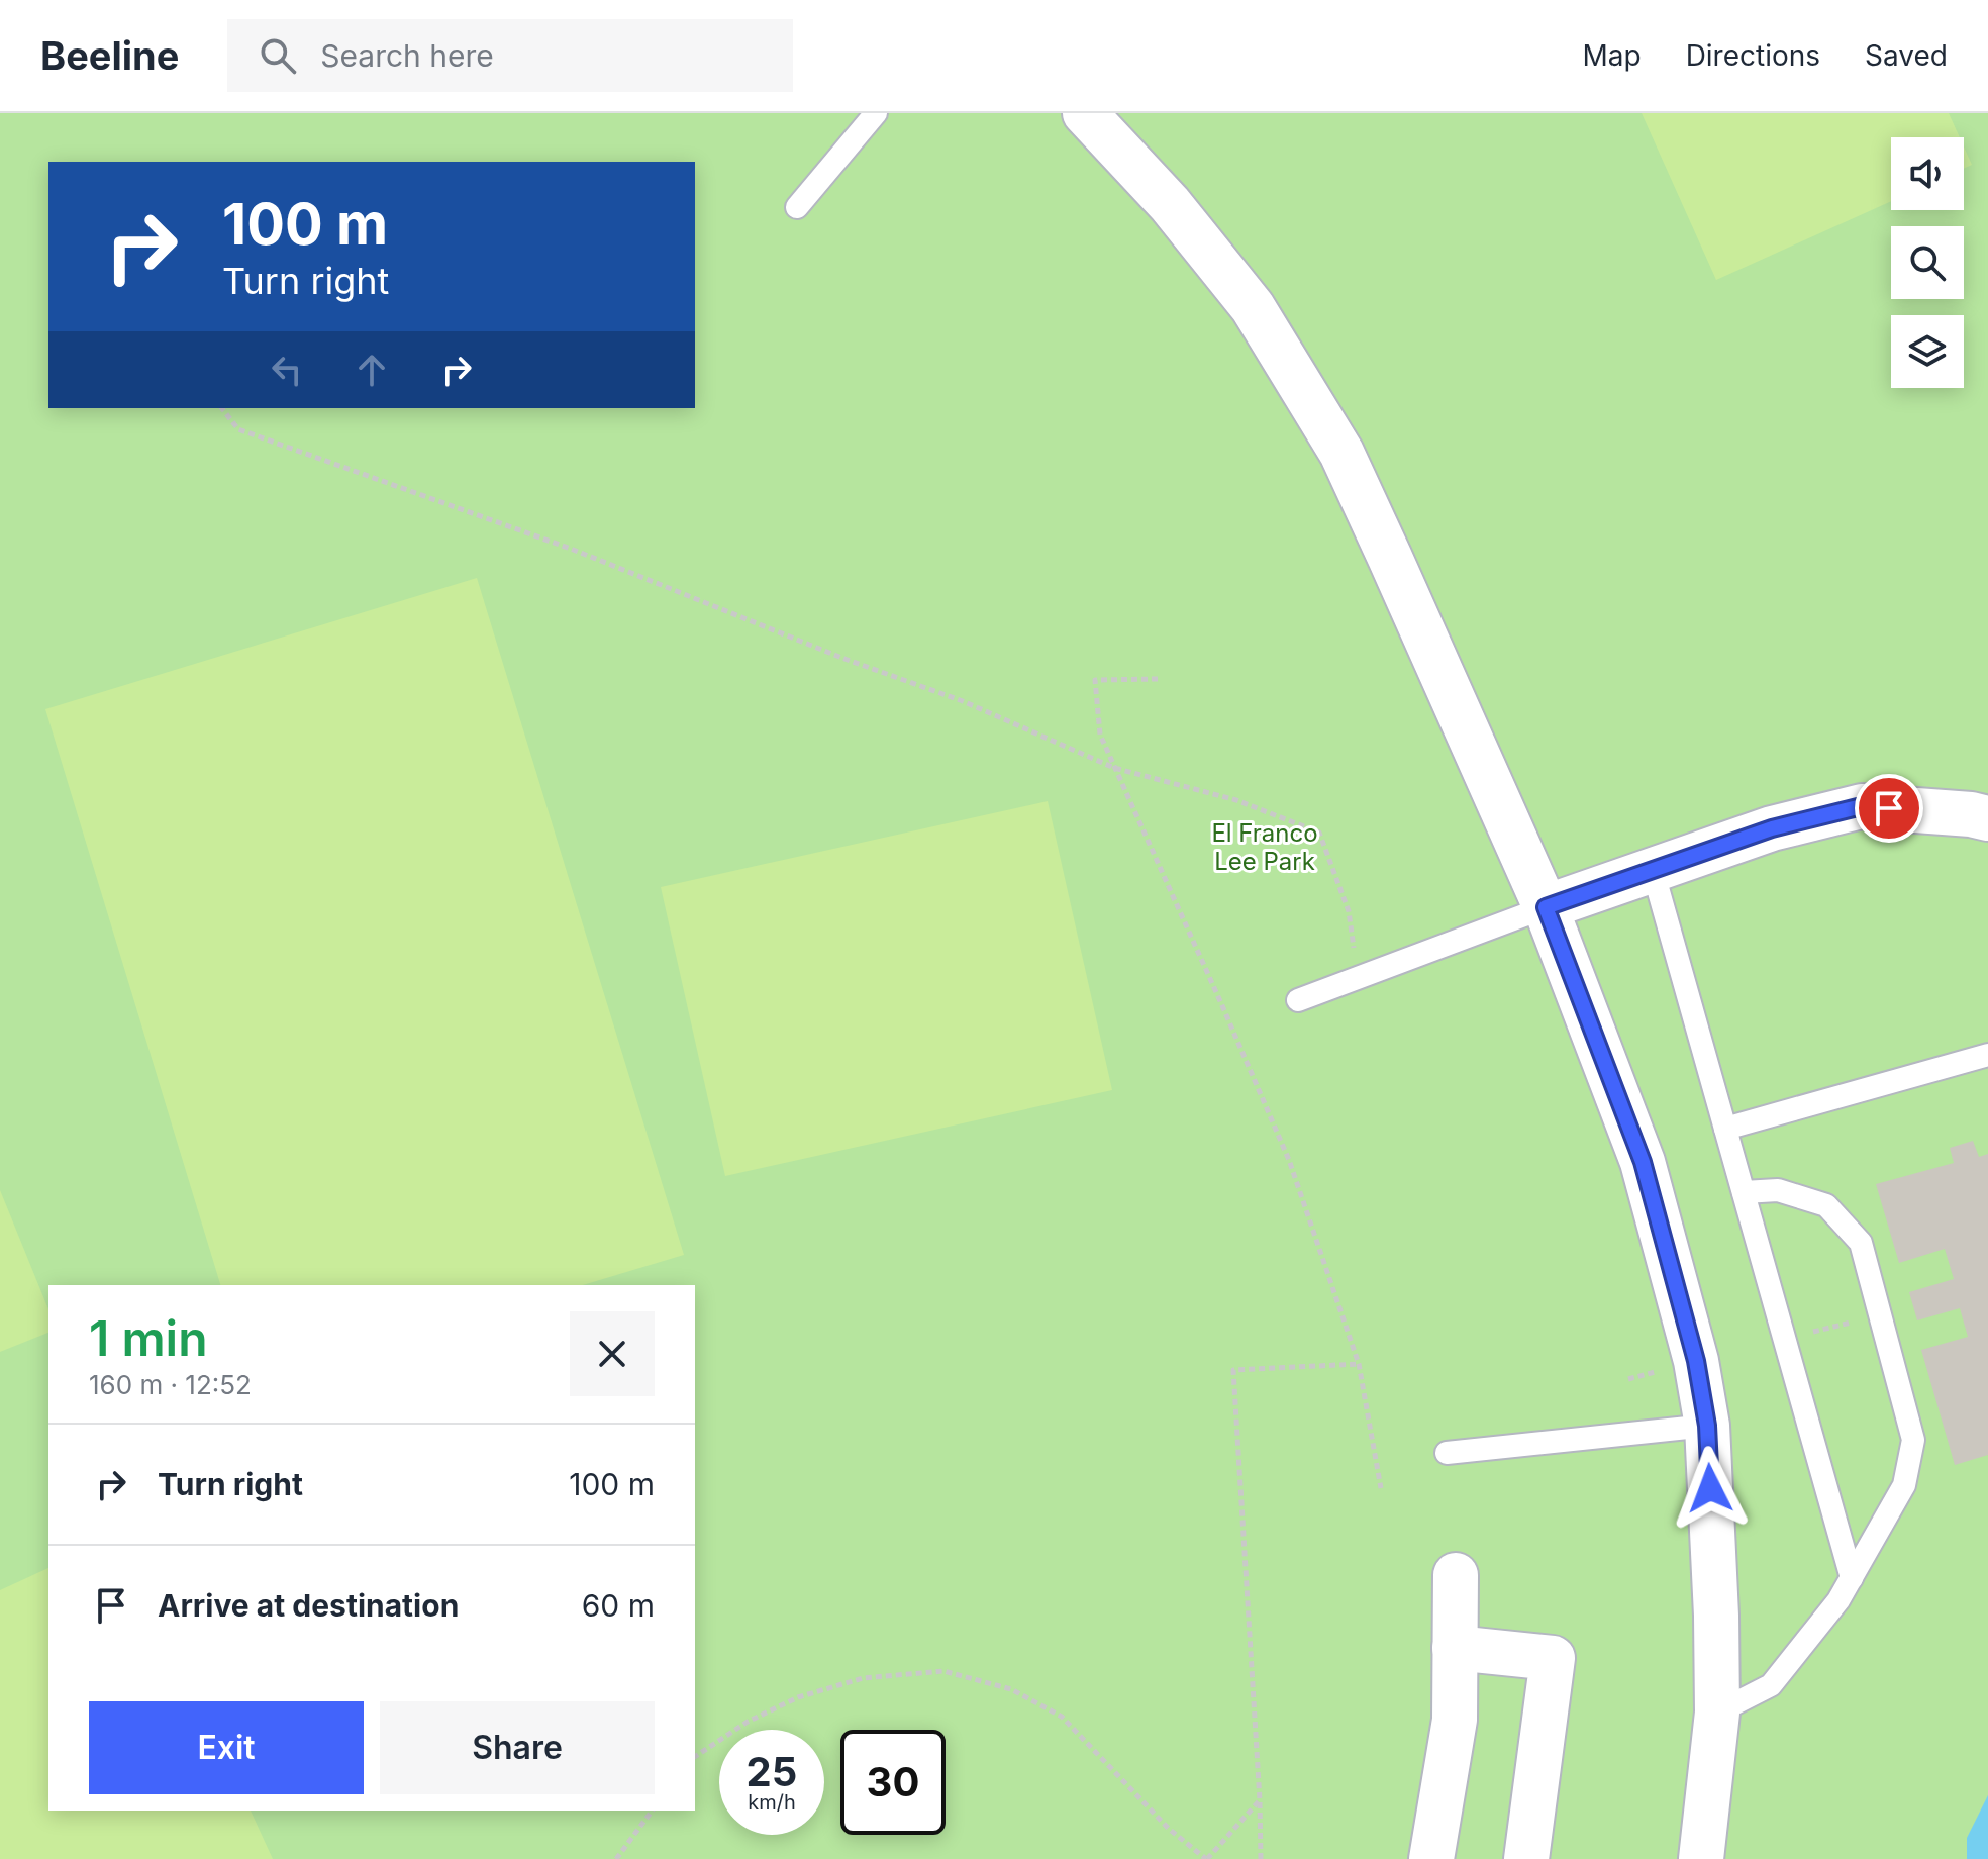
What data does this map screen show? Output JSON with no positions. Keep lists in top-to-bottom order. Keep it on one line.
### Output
{"parks":["El Franco Lee Park"],"page":{"header":"Beeline","search":"Search here","nav":["Map","Directions","Saved"],"turn":["100 m","Turn right"],"heading":["1 min","160 m · 12:52"],"list":[{"name":"Turn right","value":"100 m"},{"name":"Arrive at destination","value":"60 m"}],"buttons":["Exit","Share"],"speed":"25 km/h","limit":"30"}}
